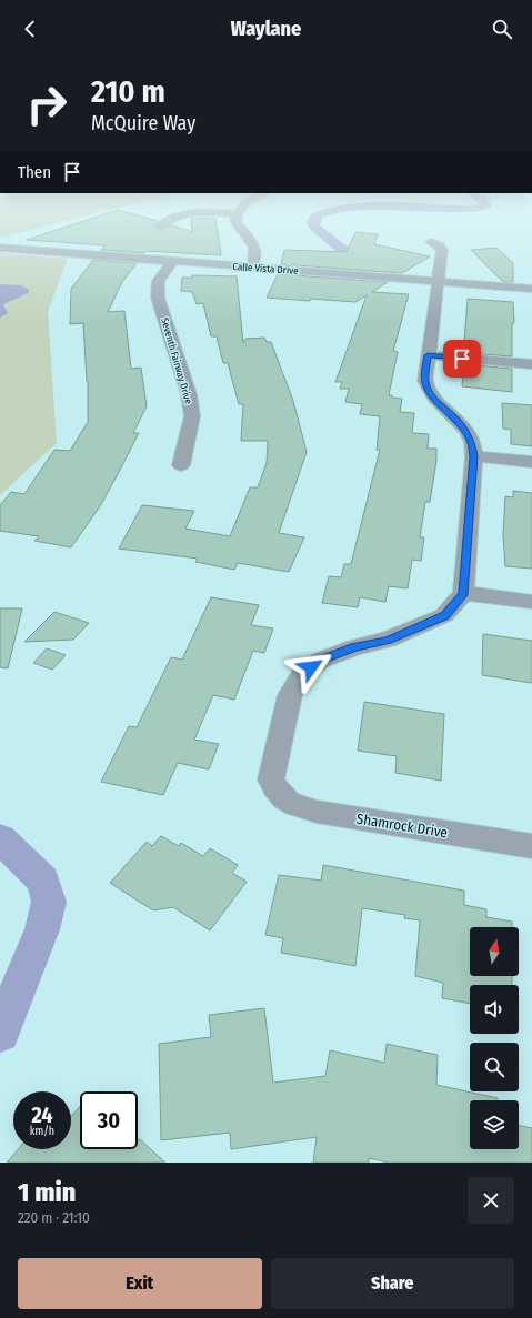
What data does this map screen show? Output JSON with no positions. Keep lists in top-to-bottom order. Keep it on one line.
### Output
{"streets":{"street":["Calle Vista Drive","Seventh Fairway Drive","Shamrock Drive"]},"crossings":[["Calle Vista Drive","Seventh Fairway Drive"]],"north":"top","page":{"header":"Waylane","turn":["210 m","McQuire Way"],"then":"Then","speed":"24 km/h","limit":"30","heading":["1 min","220 m · 21:10"],"buttons":["Exit","Share"]}}
